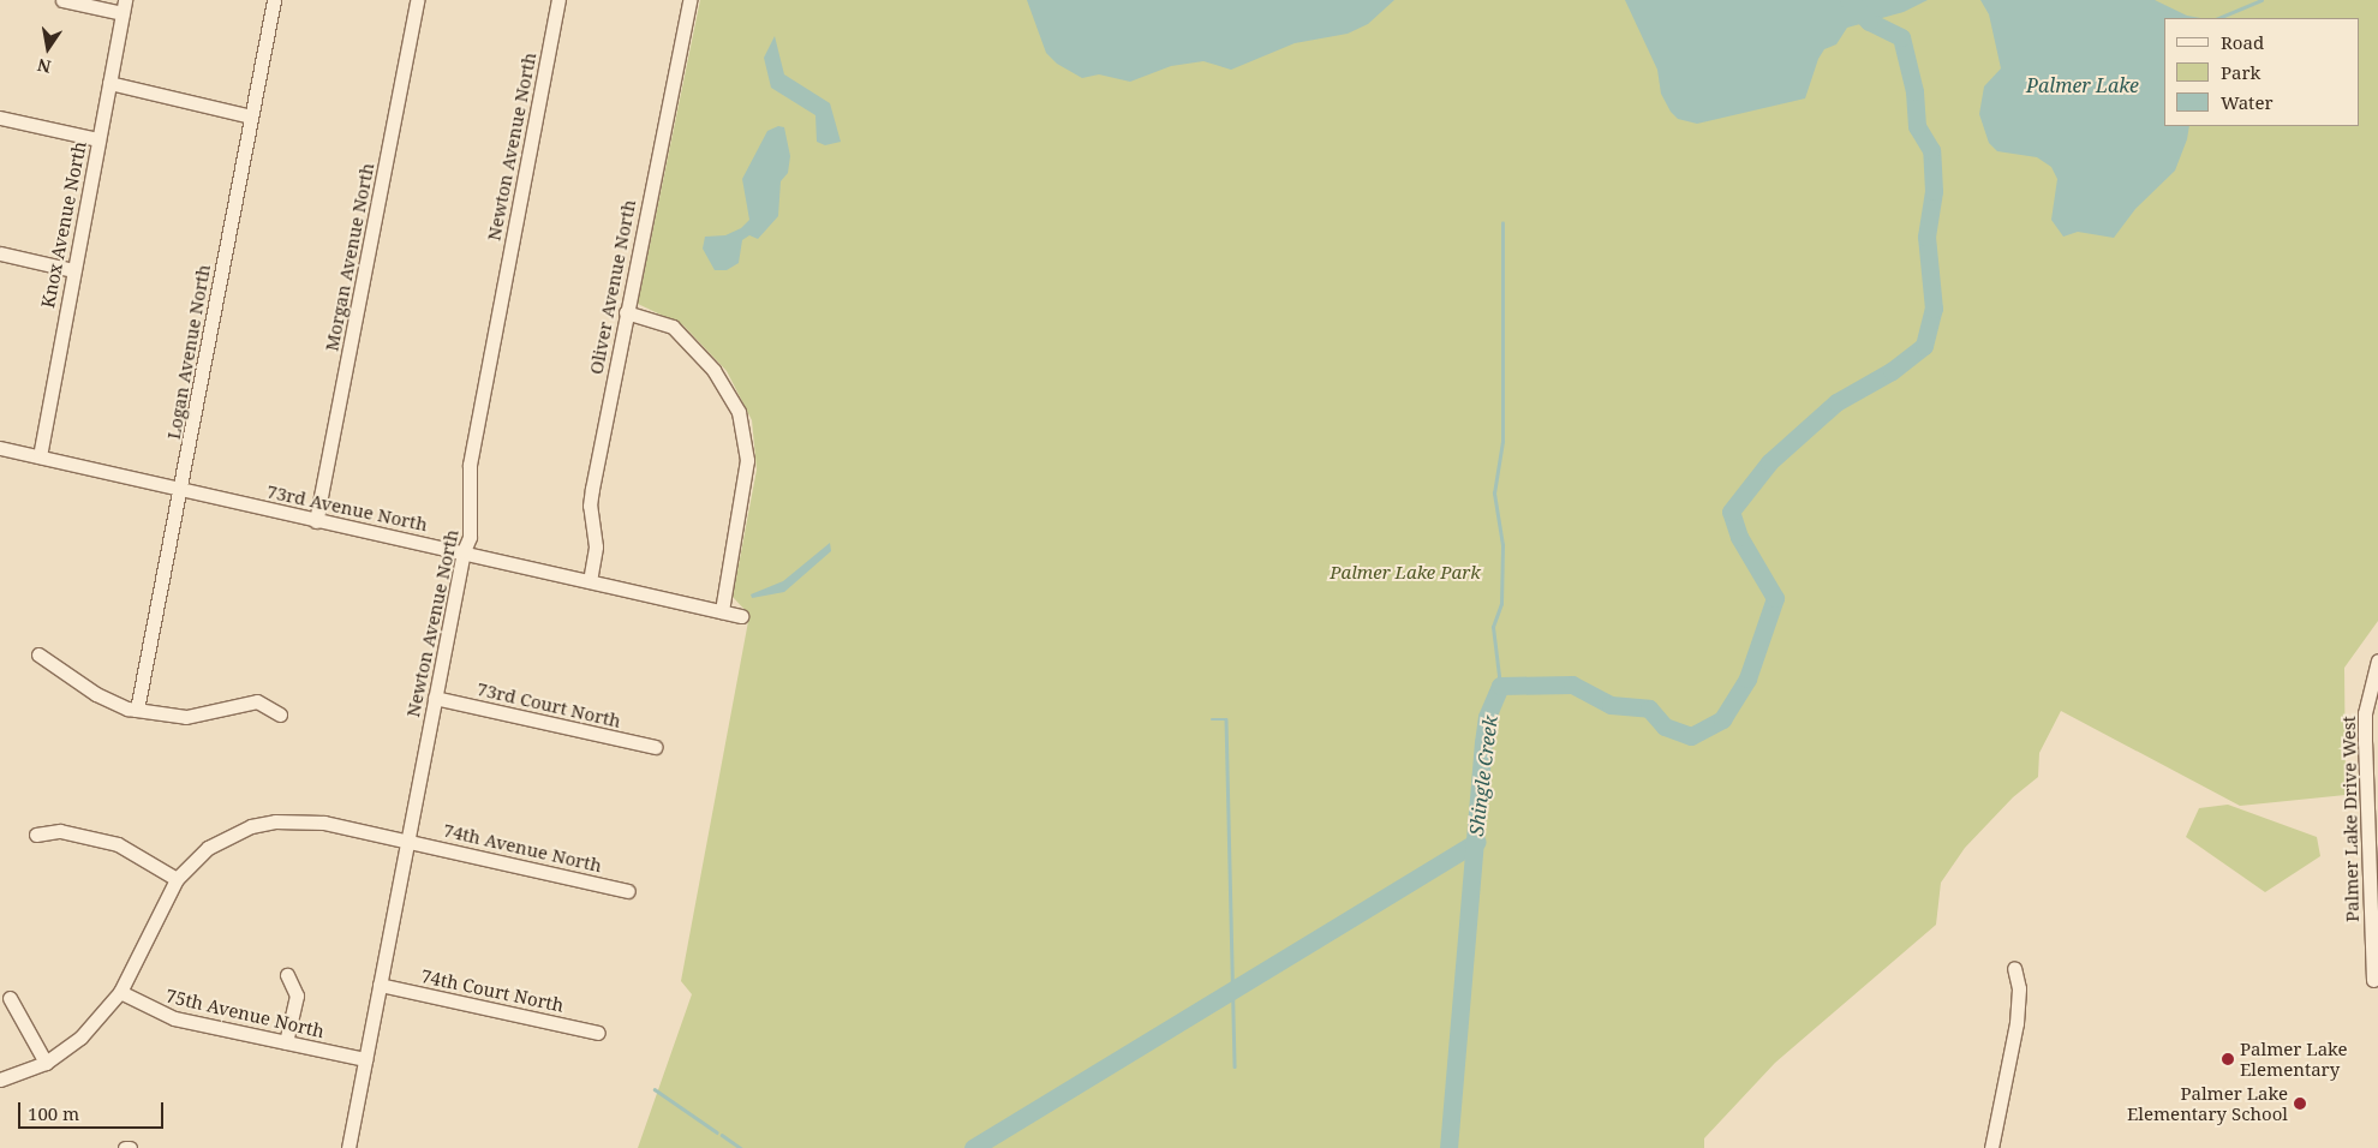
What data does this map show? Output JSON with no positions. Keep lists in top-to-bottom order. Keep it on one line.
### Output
{"streets":{"street":["Newton Avenue North","Knox Avenue North","Morgan Avenue North","Oliver Avenue North","Logan Avenue North","73rd Avenue North","73rd Court North","Palmer Lake Drive West","74th Avenue North","74th Court North","75th Avenue North"]},"crossings":[["Newton Avenue North","73rd Avenue North"],["Newton Avenue North","73rd Court North"],["Newton Avenue North","74th Avenue North"],["Newton Avenue North","74th Court North"],["Newton Avenue North","75th Avenue North"],["Knox Avenue North","73rd Avenue North"],["Morgan Avenue North","73rd Avenue North"],["Oliver Avenue North","73rd Avenue North"],["Logan Avenue North","73rd Avenue North"],["74th Avenue North","75th Avenue North"]],"water":["Palmer Lake","Shingle Creek"],"parks":["Palmer Lake Park"],"places":["Palmer Lake Elementary","Palmer Lake Elementary School"],"legend":["Road","Park","Water"],"scale_bar":"100 m","north":"bottom"}
